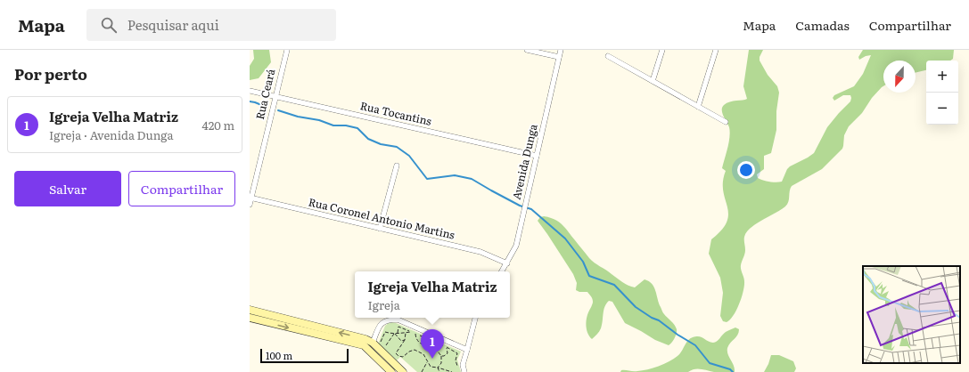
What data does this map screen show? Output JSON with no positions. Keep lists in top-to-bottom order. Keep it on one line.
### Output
{"streets":{"street":["Rua Ceará","Rua Tocantins","Avenida Dunga","Rua Coronel Antonio Martins"]},"crossings":[["Rua Ceará","Rua Tocantins"],["Rua Ceará","Rua Coronel Antonio Martins"],["Rua Tocantins","Avenida Dunga"],["Avenida Dunga","Rua Coronel Antonio Martins"]],"scale_bar":"100 m","north":"bottom","page":{"header":"Mapa","search":"Pesquisar aqui","nav":["Mapa","Camadas","Compartilhar"],"heading":"Por perto","map_buttons":["+","−"],"list":[{"mark":"1","name":"Igreja Velha Matriz","note":"Igreja · Avenida Dunga","value":"420 m"}],"buttons":["Salvar","Compartilhar"],"popup":["Igreja Velha Matriz","Igreja"],"pins":"1","scale":"100 m"}}
